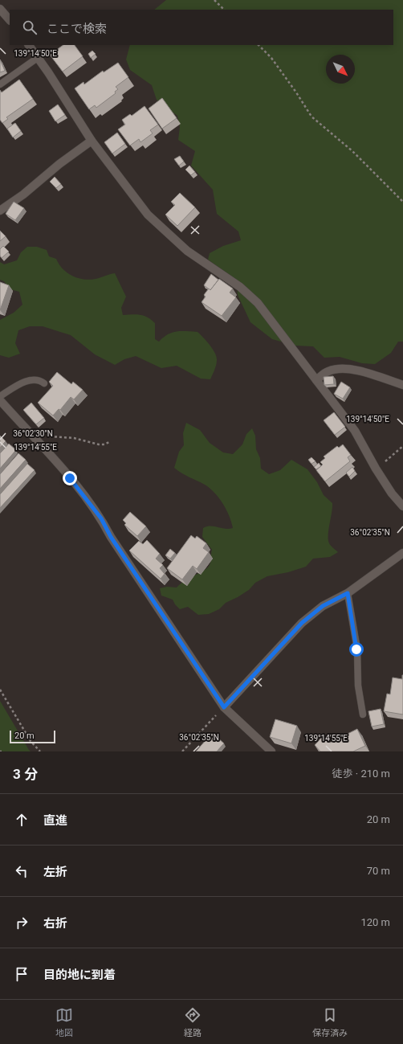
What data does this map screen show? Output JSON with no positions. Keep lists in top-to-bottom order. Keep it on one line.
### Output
{"scale_bar":"20 m","north":"bottom right","page":{"search":"ここで検索","scale":"20 m","heading":["3 分","徒歩 · 210 m"],"list":[["直進","20 m"],["左折","70 m"],["右折","120 m"],"目的地に到着"],"nav":["地図","経路","保存済み"]},"coordinates":["139°14'50\"E","36°02'30\"N","139°14'55\"E","36°02'35\"N"]}
